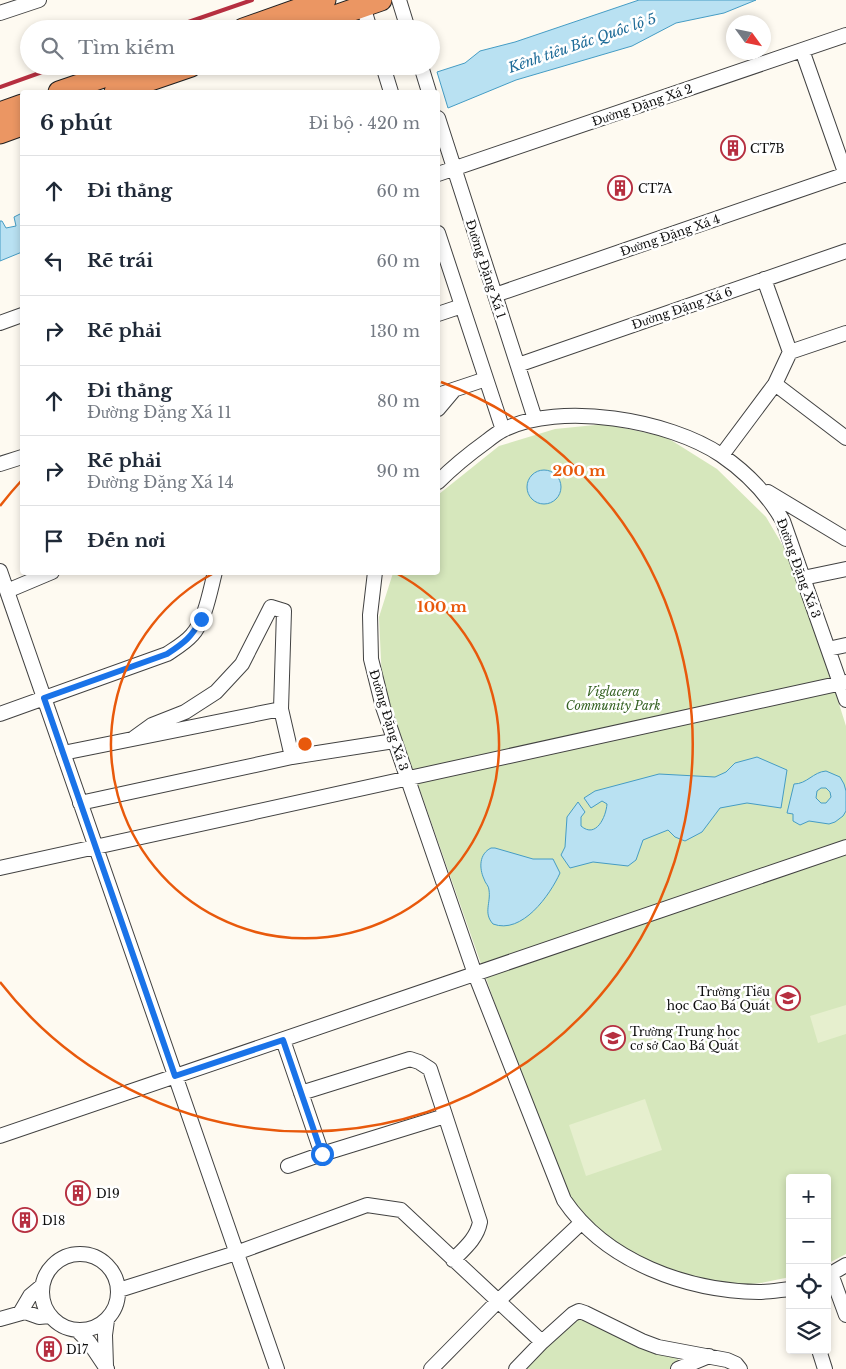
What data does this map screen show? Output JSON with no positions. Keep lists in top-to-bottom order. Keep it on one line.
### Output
{"streets":{"street":["Đường Đặng Xá 2","Đường Đặng Xá 4","Đường Đặng Xá 1","Đường Đặng Xá 6","Đường Đặng Xá 3"]},"crossings":[["Đường Đặng Xá 2","Đường Đặng Xá 1"],["Đường Đặng Xá 4","Đường Đặng Xá 1"],["Đường Đặng Xá 1","Đường Đặng Xá 6"],["Đường Đặng Xá 1","Đường Đặng Xá 3"]],"water":["Kênh tiêu Bắc Quốc lộ 5"],"parks":["Viglacera Community Park"],"places":{"building":["CT7B","CT7A","D19","D18","D17"],"school or university":["Trường Tiểu học Cao Bá Quát","Trường Trung học cơ sở Cao Bá Quát"]},"north":"bottom right","page":{"search":"Tìm kiếm","heading":["6 phút","Đi bộ · 420 m"],"list":[["Đi thẳng","60 m"],["Rẽ trái","60 m"],["Rẽ phải","130 m"],["Đi thẳng","Đường Đặng Xá 11","80 m"],["Rẽ phải","Đường Đặng Xá 14","90 m"],"Đến nơi"],"map_buttons":["+","−"]},"rings":["200 m","100 m"]}
